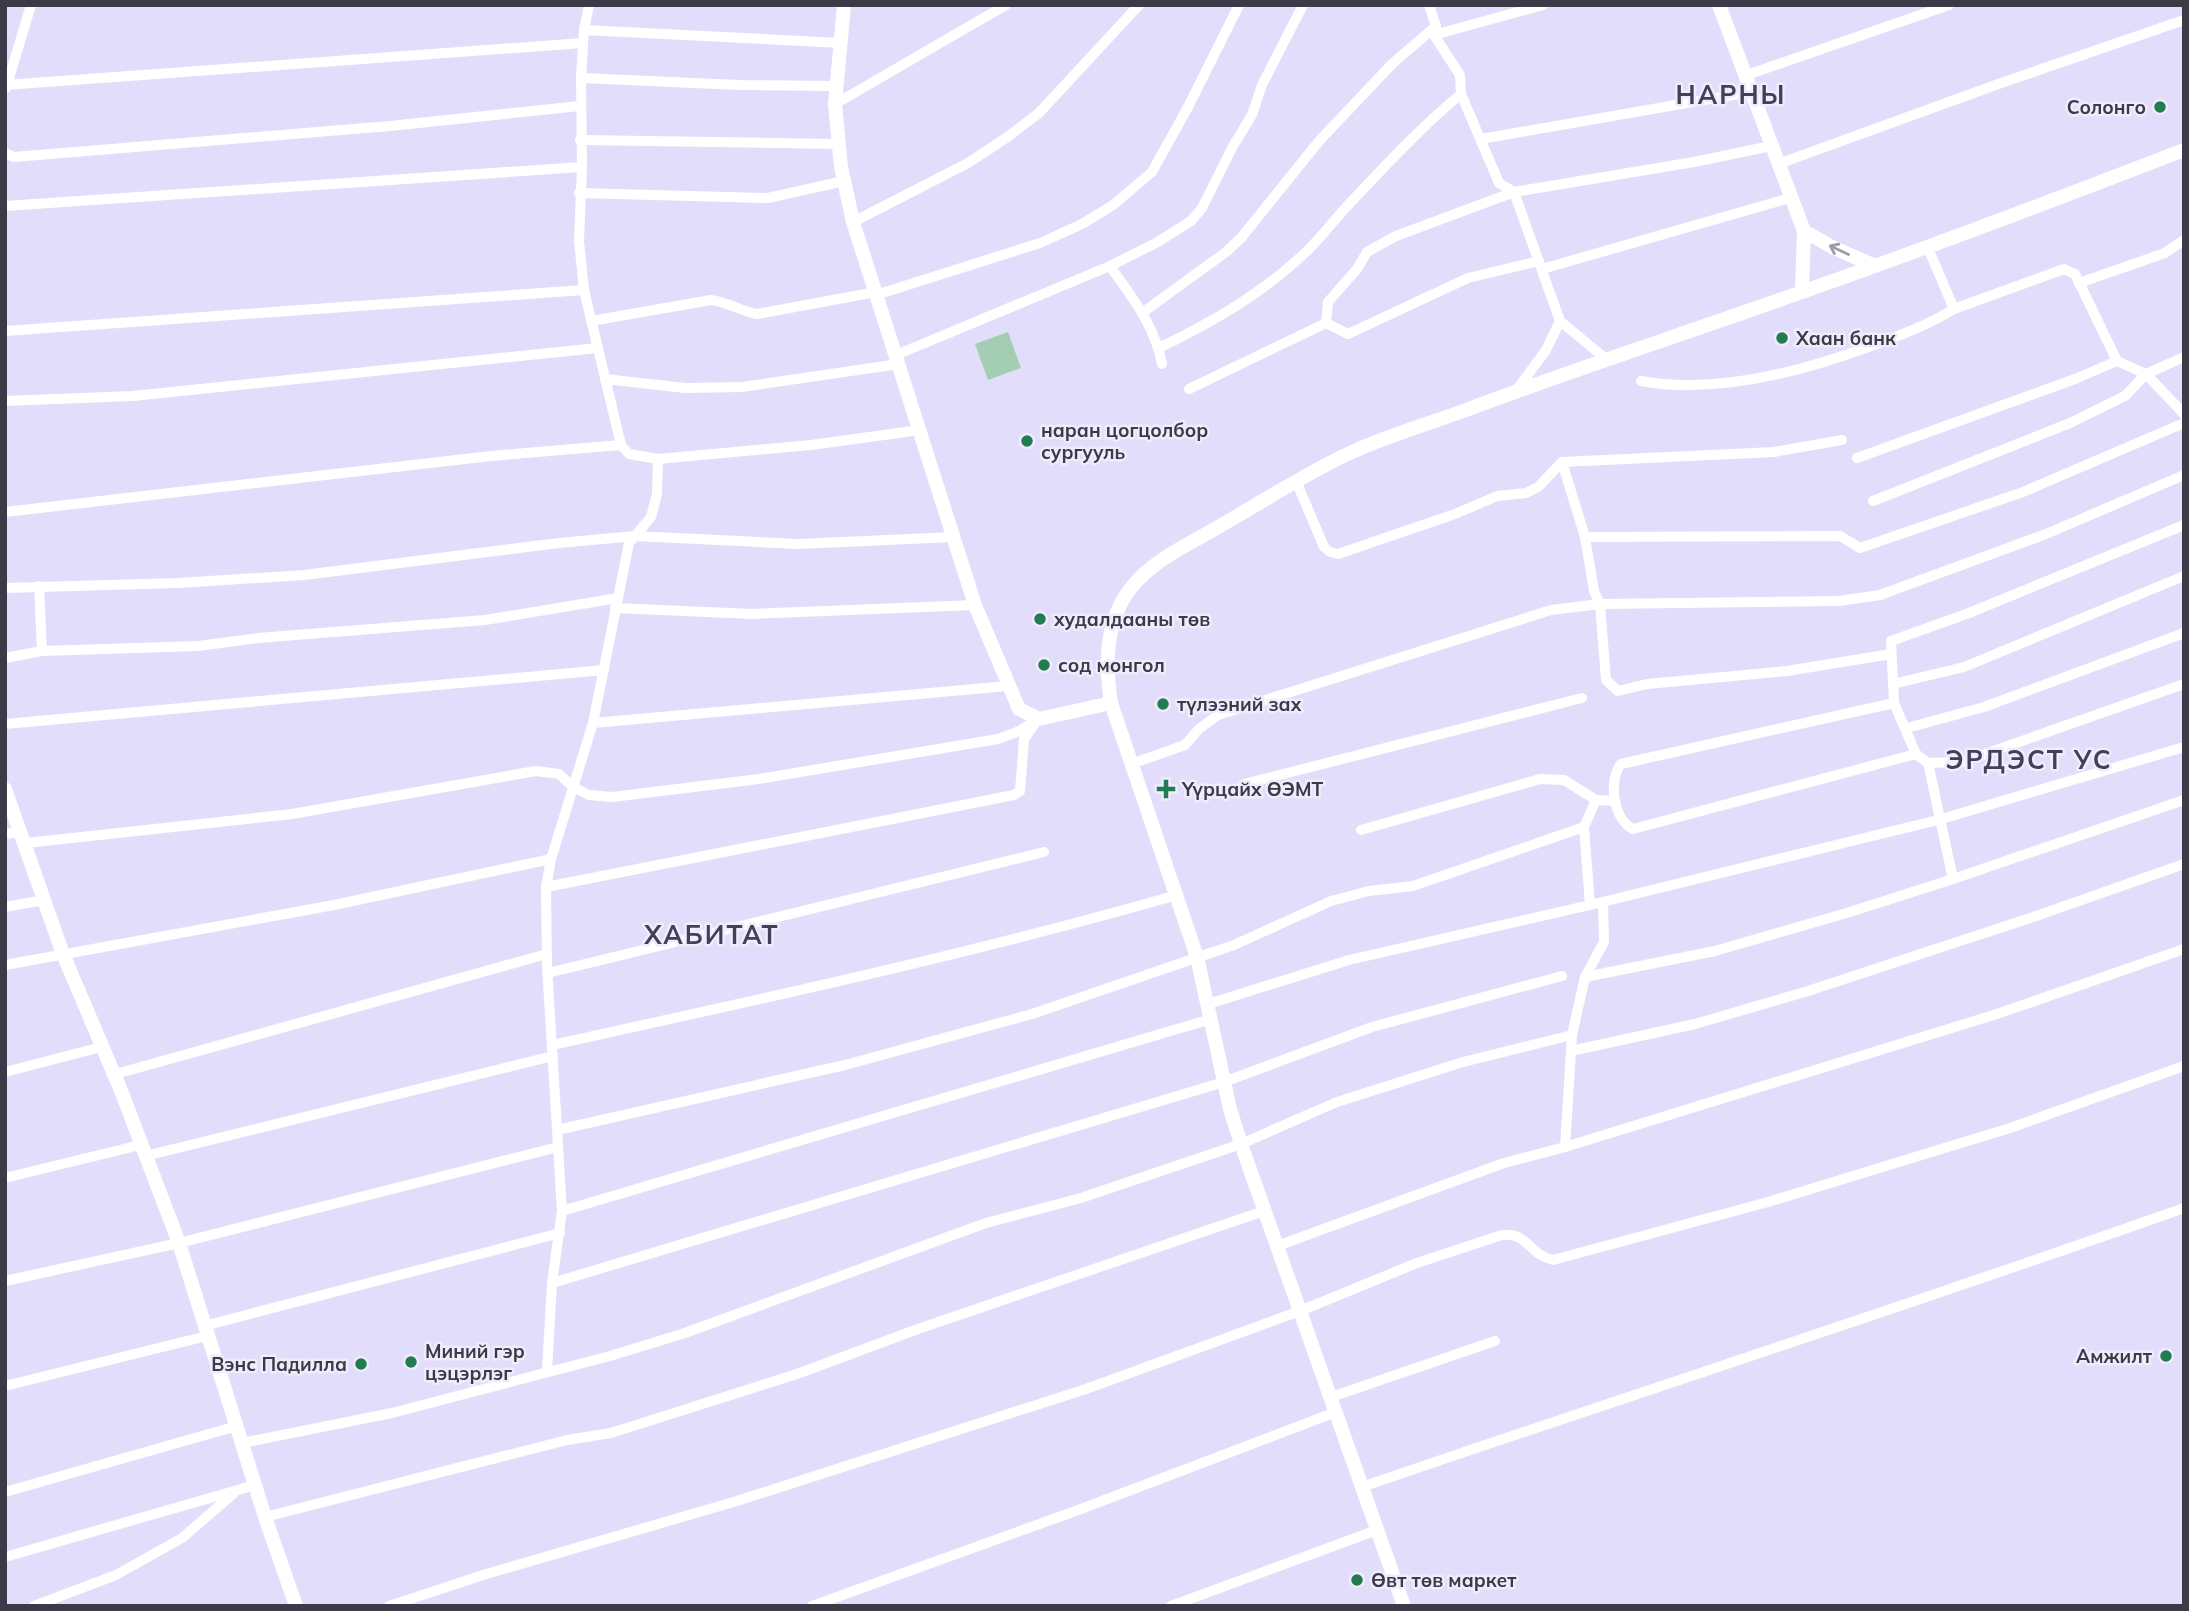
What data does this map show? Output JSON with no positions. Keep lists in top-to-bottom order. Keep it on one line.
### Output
{"districts":["НАРНЫ","ЭРДЭСТ УС","ХАБИТАТ"],"places":{"other":["Солонго","Хаан банк","наран цогцолбор сургууль","худалдааны төв","сод монгол","түлээний зах","Амжилт","Миний гэр цэцэрлэг","Вэнс Падилла","Өвт төв маркет"],"health":["Үүрцайх ӨЭМТ"]}}
